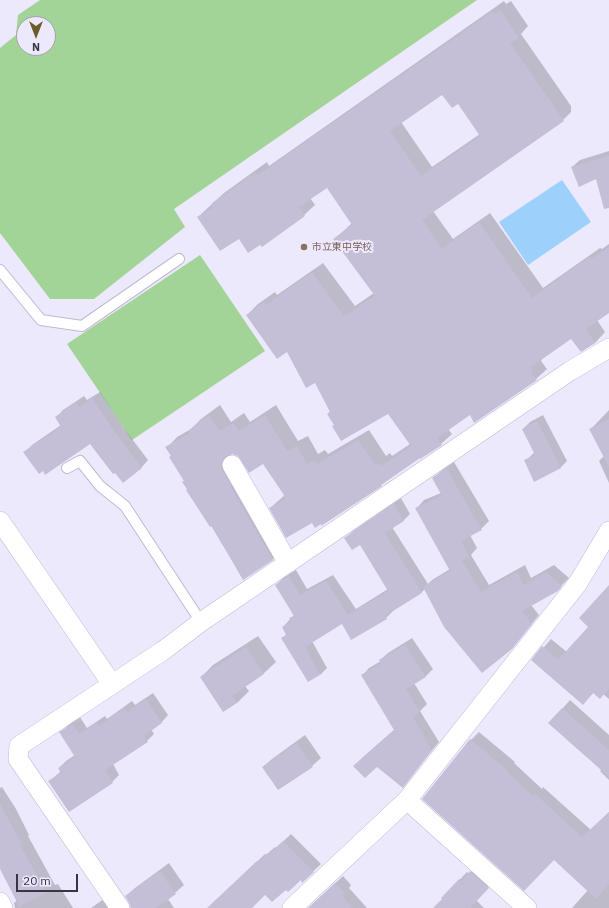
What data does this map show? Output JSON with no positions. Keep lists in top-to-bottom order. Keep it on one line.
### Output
{"places":["市立東中学校"],"scale_bar":"20 m","north":"bottom"}
